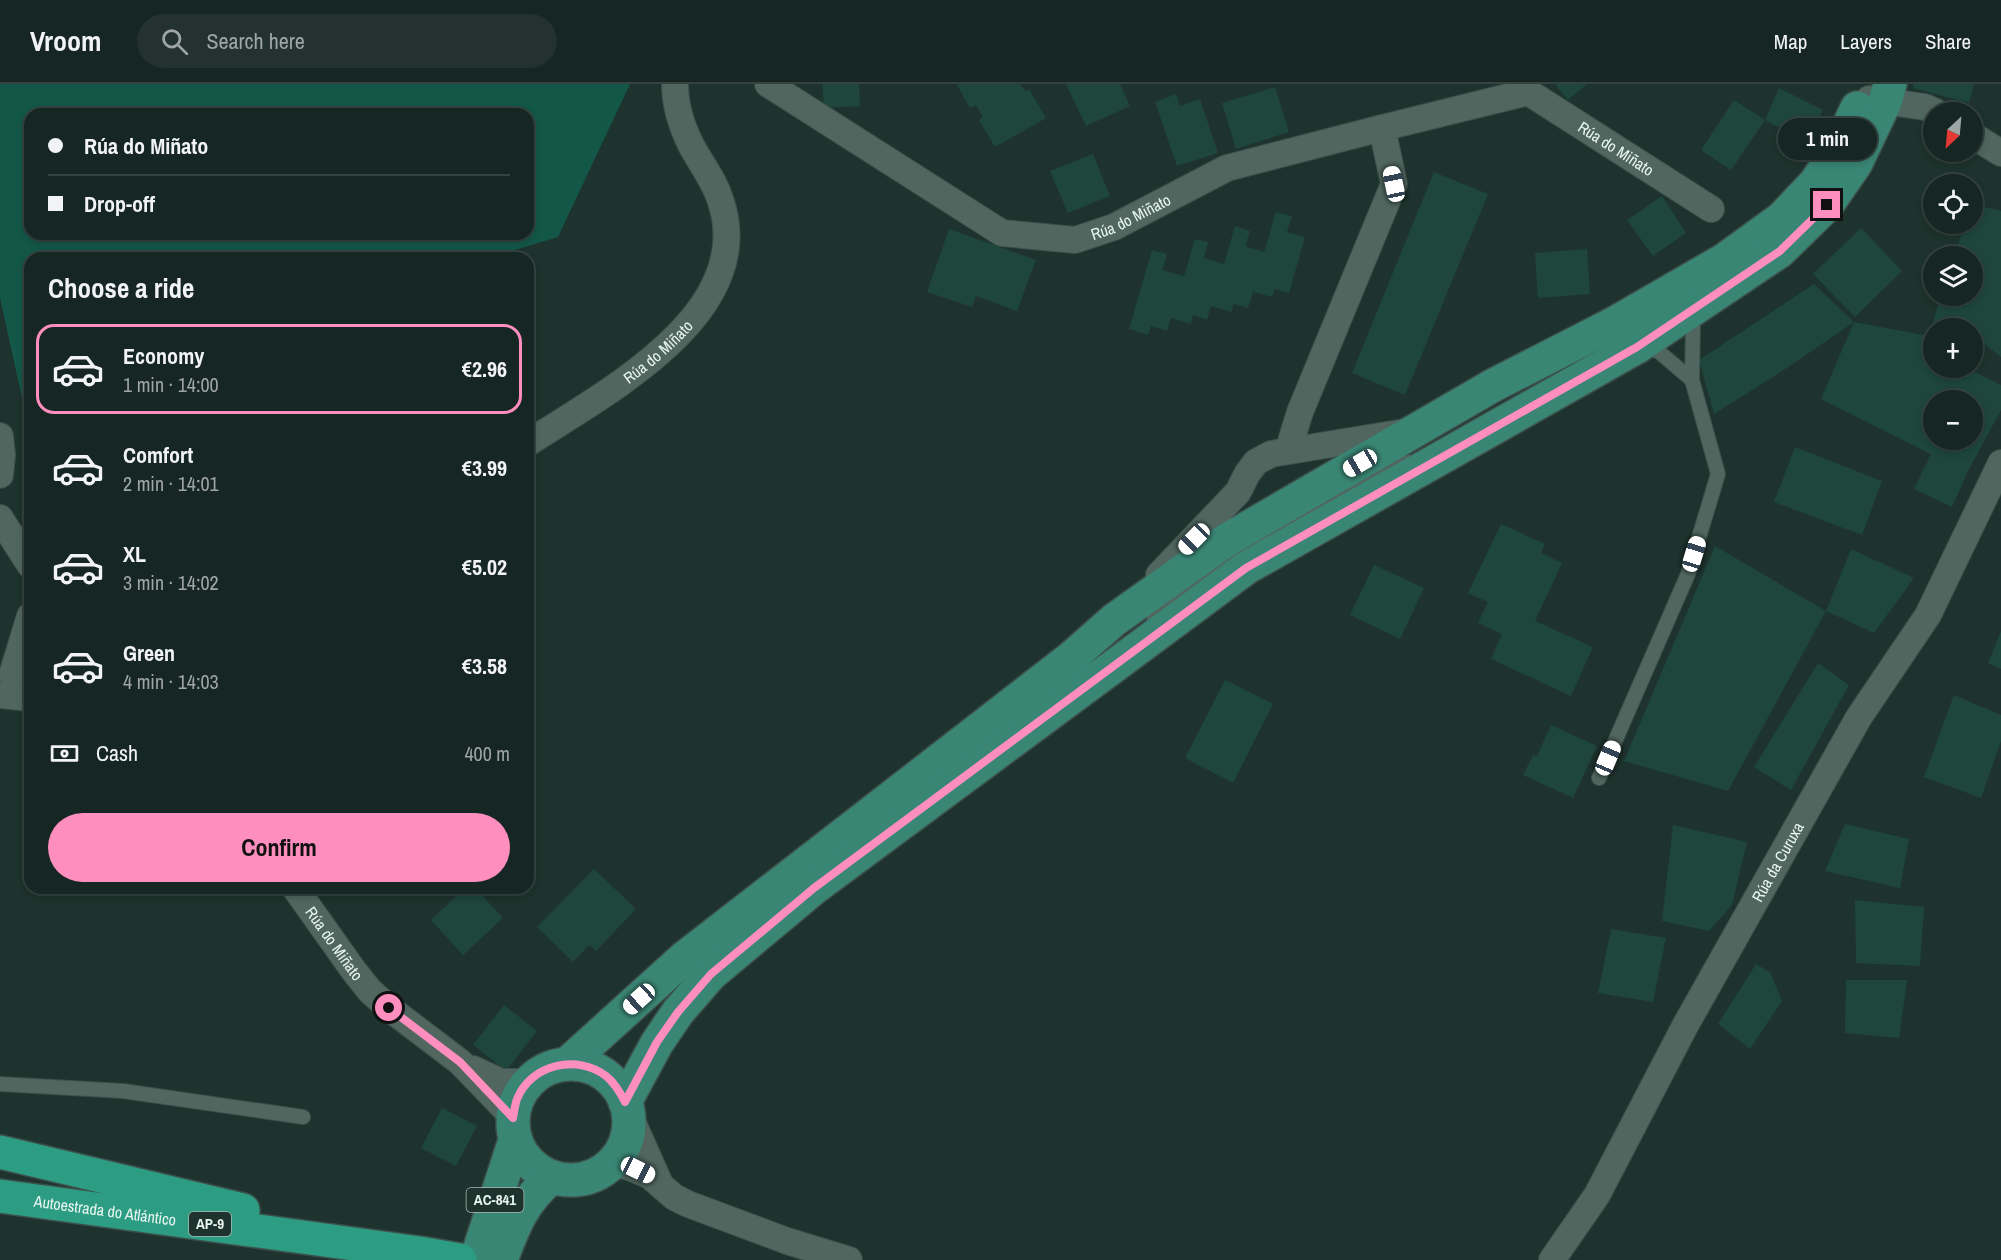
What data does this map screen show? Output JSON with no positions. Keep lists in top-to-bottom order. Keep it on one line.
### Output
{"streets":{"highway":["Autoestrada do Atlántico","AP-9"],"main road":["AC-841"],"street":["Rúa do Miñato","Rúa da Curuxa"]},"crossings":[["Rúa do Miñato","AC-841"]],"north":"bottom left","page":{"header":"Vroom","search":"Search here","nav":["Map","Layers","Share"],"map_buttons":["+","−"],"banner":["Rúa do Miñato","Drop-off"],"bubble":"1 min","heading":"Choose a ride","list":[{"name":"Economy","note":"1 min · 14:00","value":"€2.96"},{"name":"Comfort","note":"2 min · 14:01","value":"€3.99"},{"name":"XL","note":"3 min · 14:02","value":"€5.02"},{"name":"Green","note":"4 min · 14:03","value":"€3.58"}],"pay":["Cash","400 m"],"buttons":"Confirm"}}
